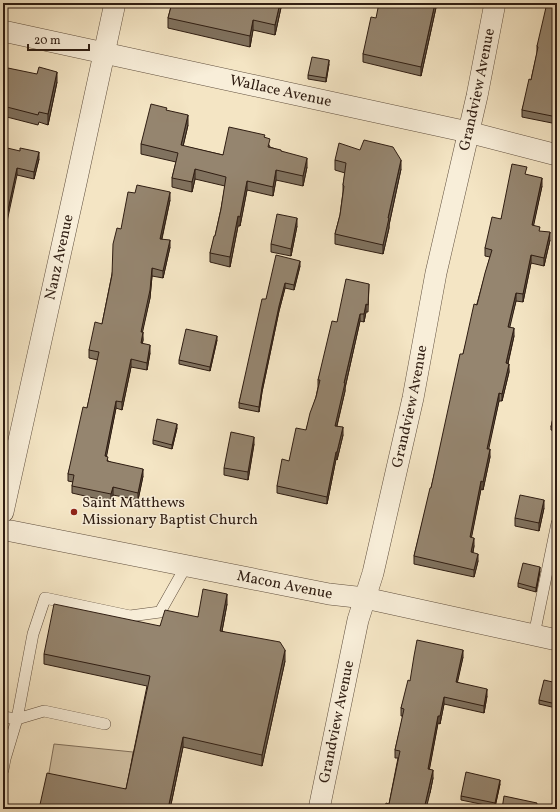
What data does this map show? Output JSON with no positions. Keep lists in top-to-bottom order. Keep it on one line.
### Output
{"streets":{"street":["Grandview Avenue","Wallace Avenue","Nanz Avenue","Macon Avenue"]},"crossings":[["Grandview Avenue","Wallace Avenue"],["Grandview Avenue","Macon Avenue"],["Wallace Avenue","Nanz Avenue"]],"places":["Saint Matthews Missionary Baptist Church"],"scale_bar":"20 m"}
